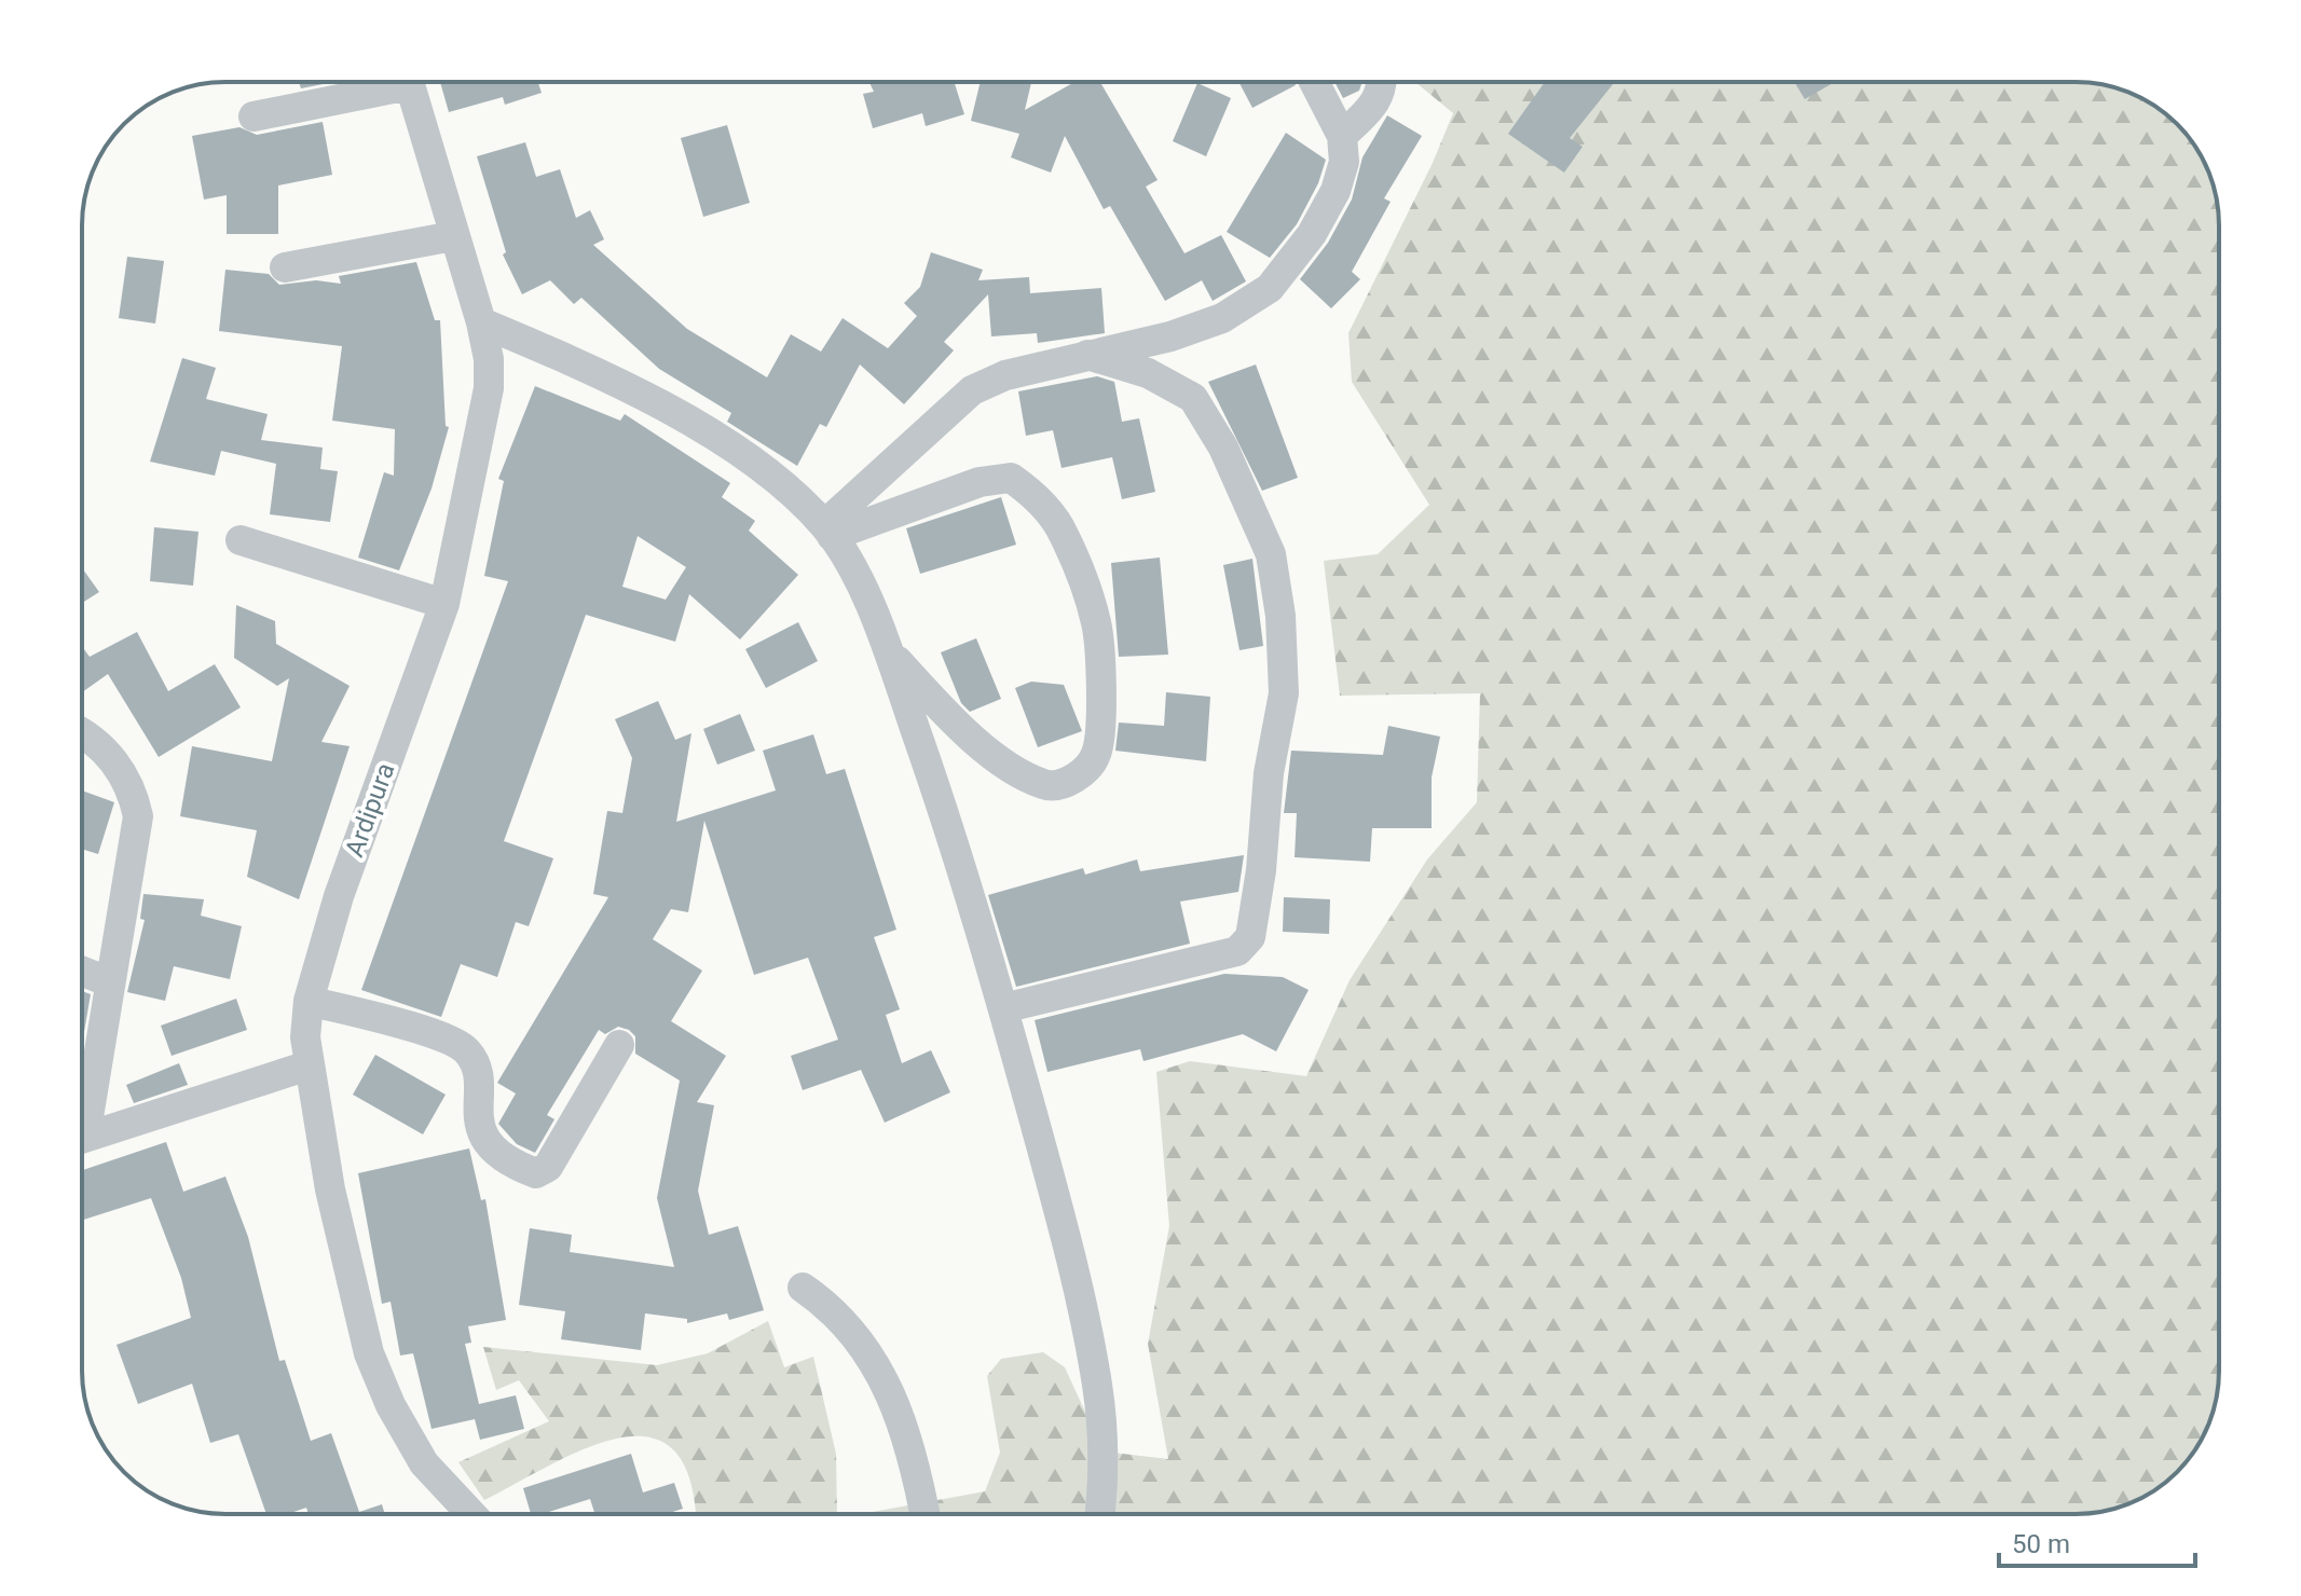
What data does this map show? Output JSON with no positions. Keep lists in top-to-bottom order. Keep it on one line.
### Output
{"streets":{"street":["Ardipura"]},"scale_bar":"50 m"}
